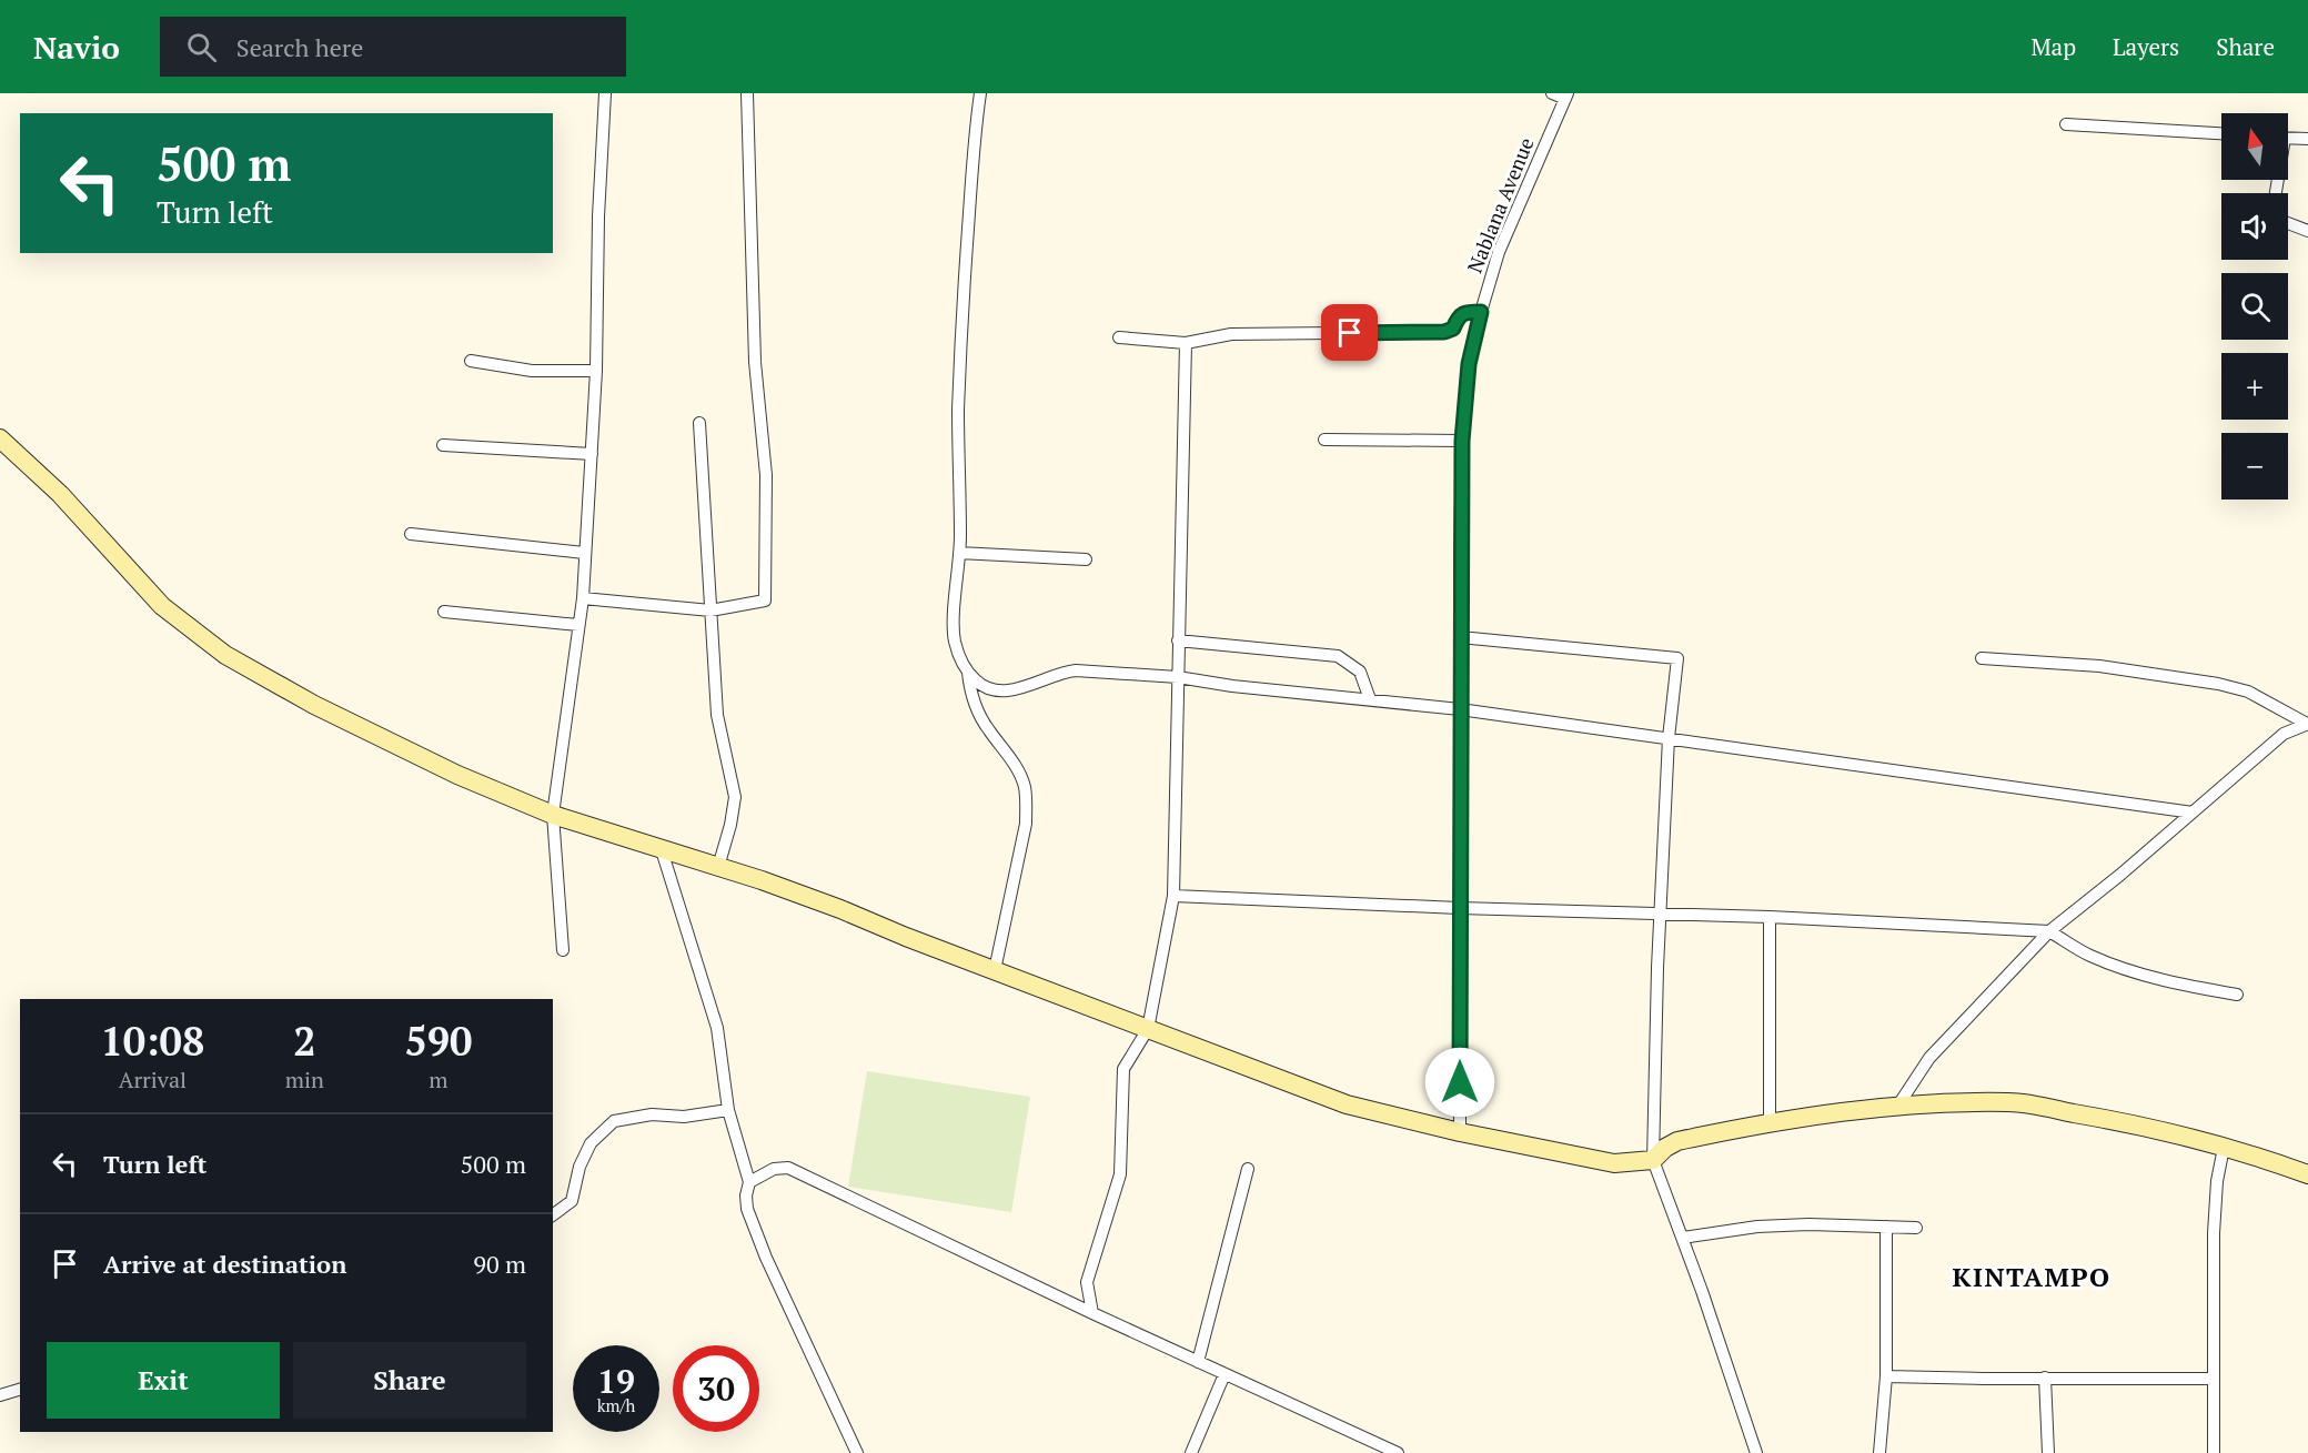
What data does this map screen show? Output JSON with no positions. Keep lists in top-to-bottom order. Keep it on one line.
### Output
{"streets":{"street":["Nablana Avenue"]},"districts":["KINTAMPO"],"north":"top","page":{"header":"Navio","search":"Search here","nav":["Map","Layers","Share"],"map_buttons":["+","−"],"turn":["500 m","Turn left"],"eta":["10:08","Arrival","2","min","590","m"],"list":[{"name":"Turn left","value":"500 m"},{"name":"Arrive at destination","value":"90 m"}],"buttons":["Exit","Share"],"speed":"19 km/h","limit":"30"}}
